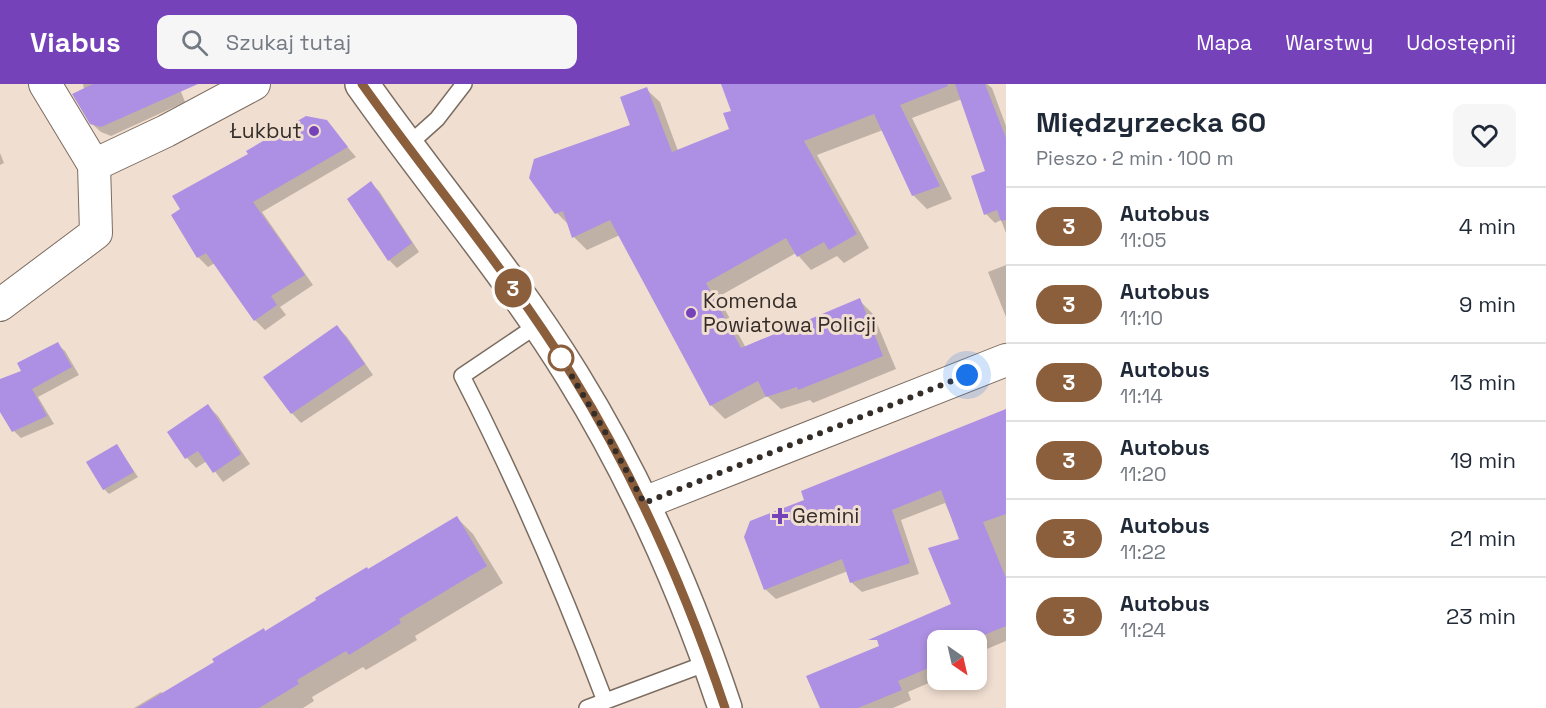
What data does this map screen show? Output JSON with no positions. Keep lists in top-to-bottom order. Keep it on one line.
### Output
{"places":{"other":["Łukbut","Komenda Powiatowa Policji"],"health":["Gemini"]},"lines":["bus line 3"],"north":"bottom right","page":{"header":"Viabus","search":"Szukaj tutaj","nav":["Mapa","Warstwy","Udostępnij"],"on_map":"3","heading":["Międzyrzecka 60","Pieszo · 2 min · 100 m"],"list":[{"mark":"3","name":"Autobus","note":"11:05","value":"4 min"},{"mark":"3","name":"Autobus","note":"11:10","value":"9 min"},{"mark":"3","name":"Autobus","note":"11:14","value":"13 min"},{"mark":"3","name":"Autobus","note":"11:20","value":"19 min"},{"mark":"3","name":"Autobus","note":"11:22","value":"21 min"},{"mark":"3","name":"Autobus","note":"11:24","value":"23 min"}]}}
